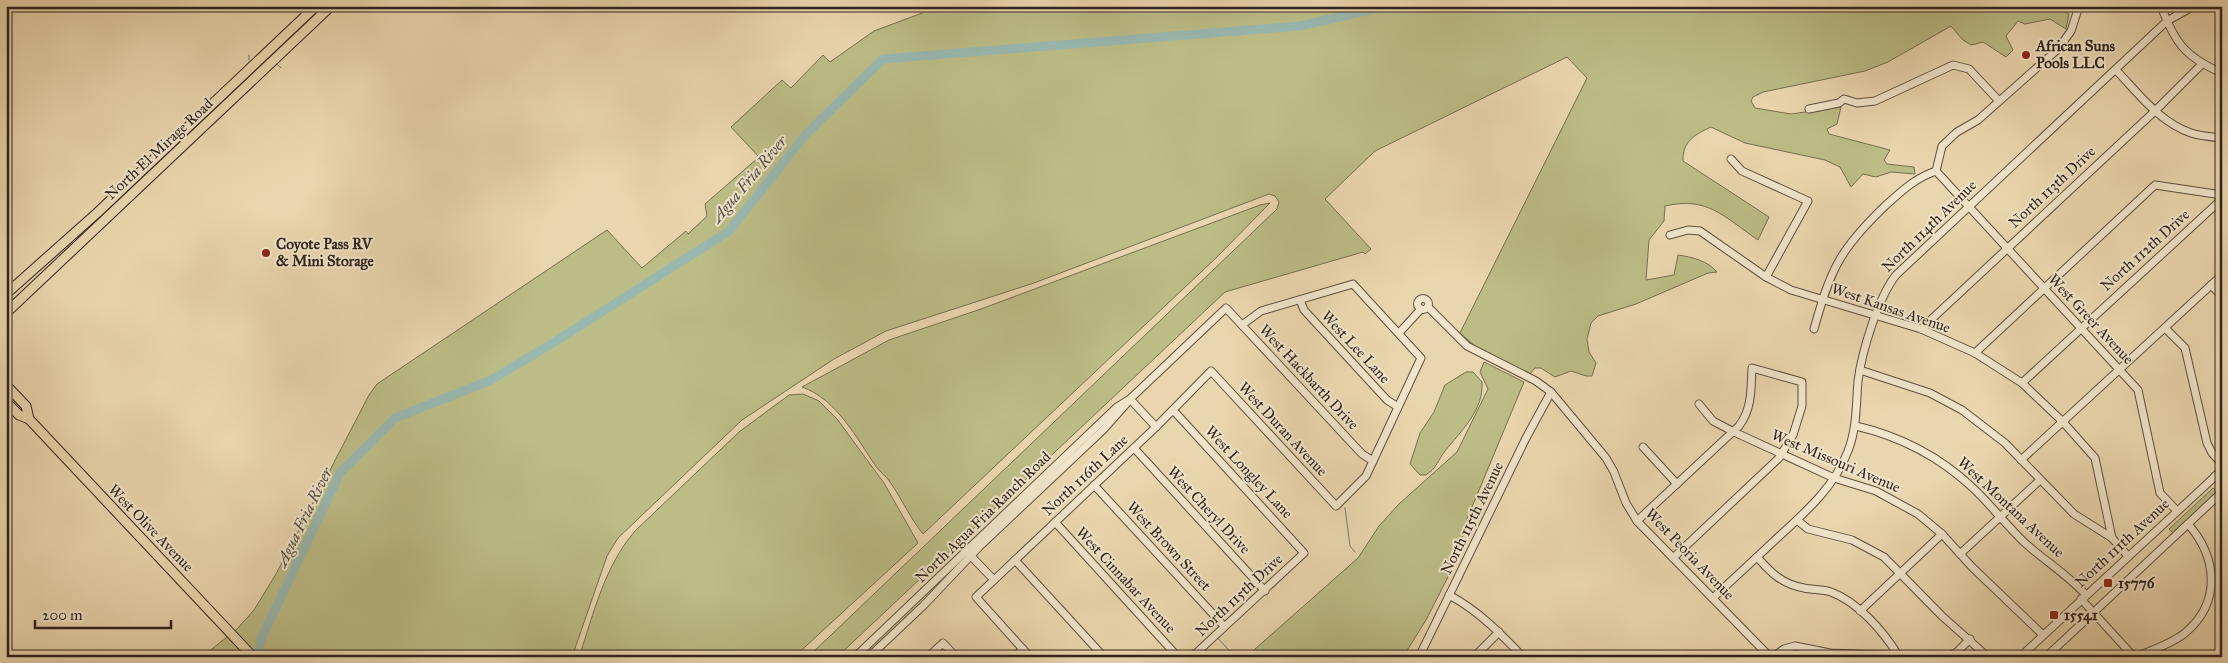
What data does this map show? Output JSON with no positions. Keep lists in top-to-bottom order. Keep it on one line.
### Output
{"streets":{"main road":["North El Mirage Road","West Olive Avenue"],"street":["North 113th Drive","North 114th Avenue","North 112th Drive","West Kansas Avenue","West Greer Avenue","West Lee Lane","West Hackbarth Drive","West Duran Avenue","West Missouri Avenue","West Longley Lane","North 116th Lane","West Montana Avenue","West Cheryl Drive","North Agua Fria Ranch Road","North 115th Avenue","North 111th Avenue","West Brown Street","West Peoria Avenue","West Cinnabar Avenue","North 115th Drive"]},"crossings":[["North 113th Drive","West Kansas Avenue"],["North 113th Drive","West Greer Avenue"],["North 114th Avenue","West Kansas Avenue"],["North 114th Avenue","West Greer Avenue"],["North 114th Avenue","West Missouri Avenue"],["North 114th Avenue","West Montana Avenue"],["North 114th Avenue","West Peoria Avenue"],["North 112th Drive","West Kansas Avenue"],["North 112th Drive","West Greer Avenue"],["West Kansas Avenue","North 111th Avenue"],["West Greer Avenue","North 111th Avenue"],["West Hackbarth Drive","West Duran Avenue"],["West Hackbarth Drive","North Agua Fria Ranch Road"],["West Duran Avenue","North 116th Lane"],["West Missouri Avenue","North 111th Avenue"],["West Longley Lane","North 116th Lane"],["West Longley Lane","North 115th Drive"],["North 116th Lane","West Cheryl Drive"],["North 116th Lane","West Brown Street"],["North 116th Lane","West Cinnabar Avenue"],["West Montana Avenue","North 111th Avenue"],["West Cheryl Drive","North 115th Drive"],["North 115th Avenue","West Peoria Avenue"],["West Brown Street","North 115th Drive"]],"water":["Agua Fria River"],"places":{"other":["African Suns Pools LLC","Coyote Pass RV & Mini Storage"],"transit":["15776","15541"]},"scale_bar":"200 m"}
